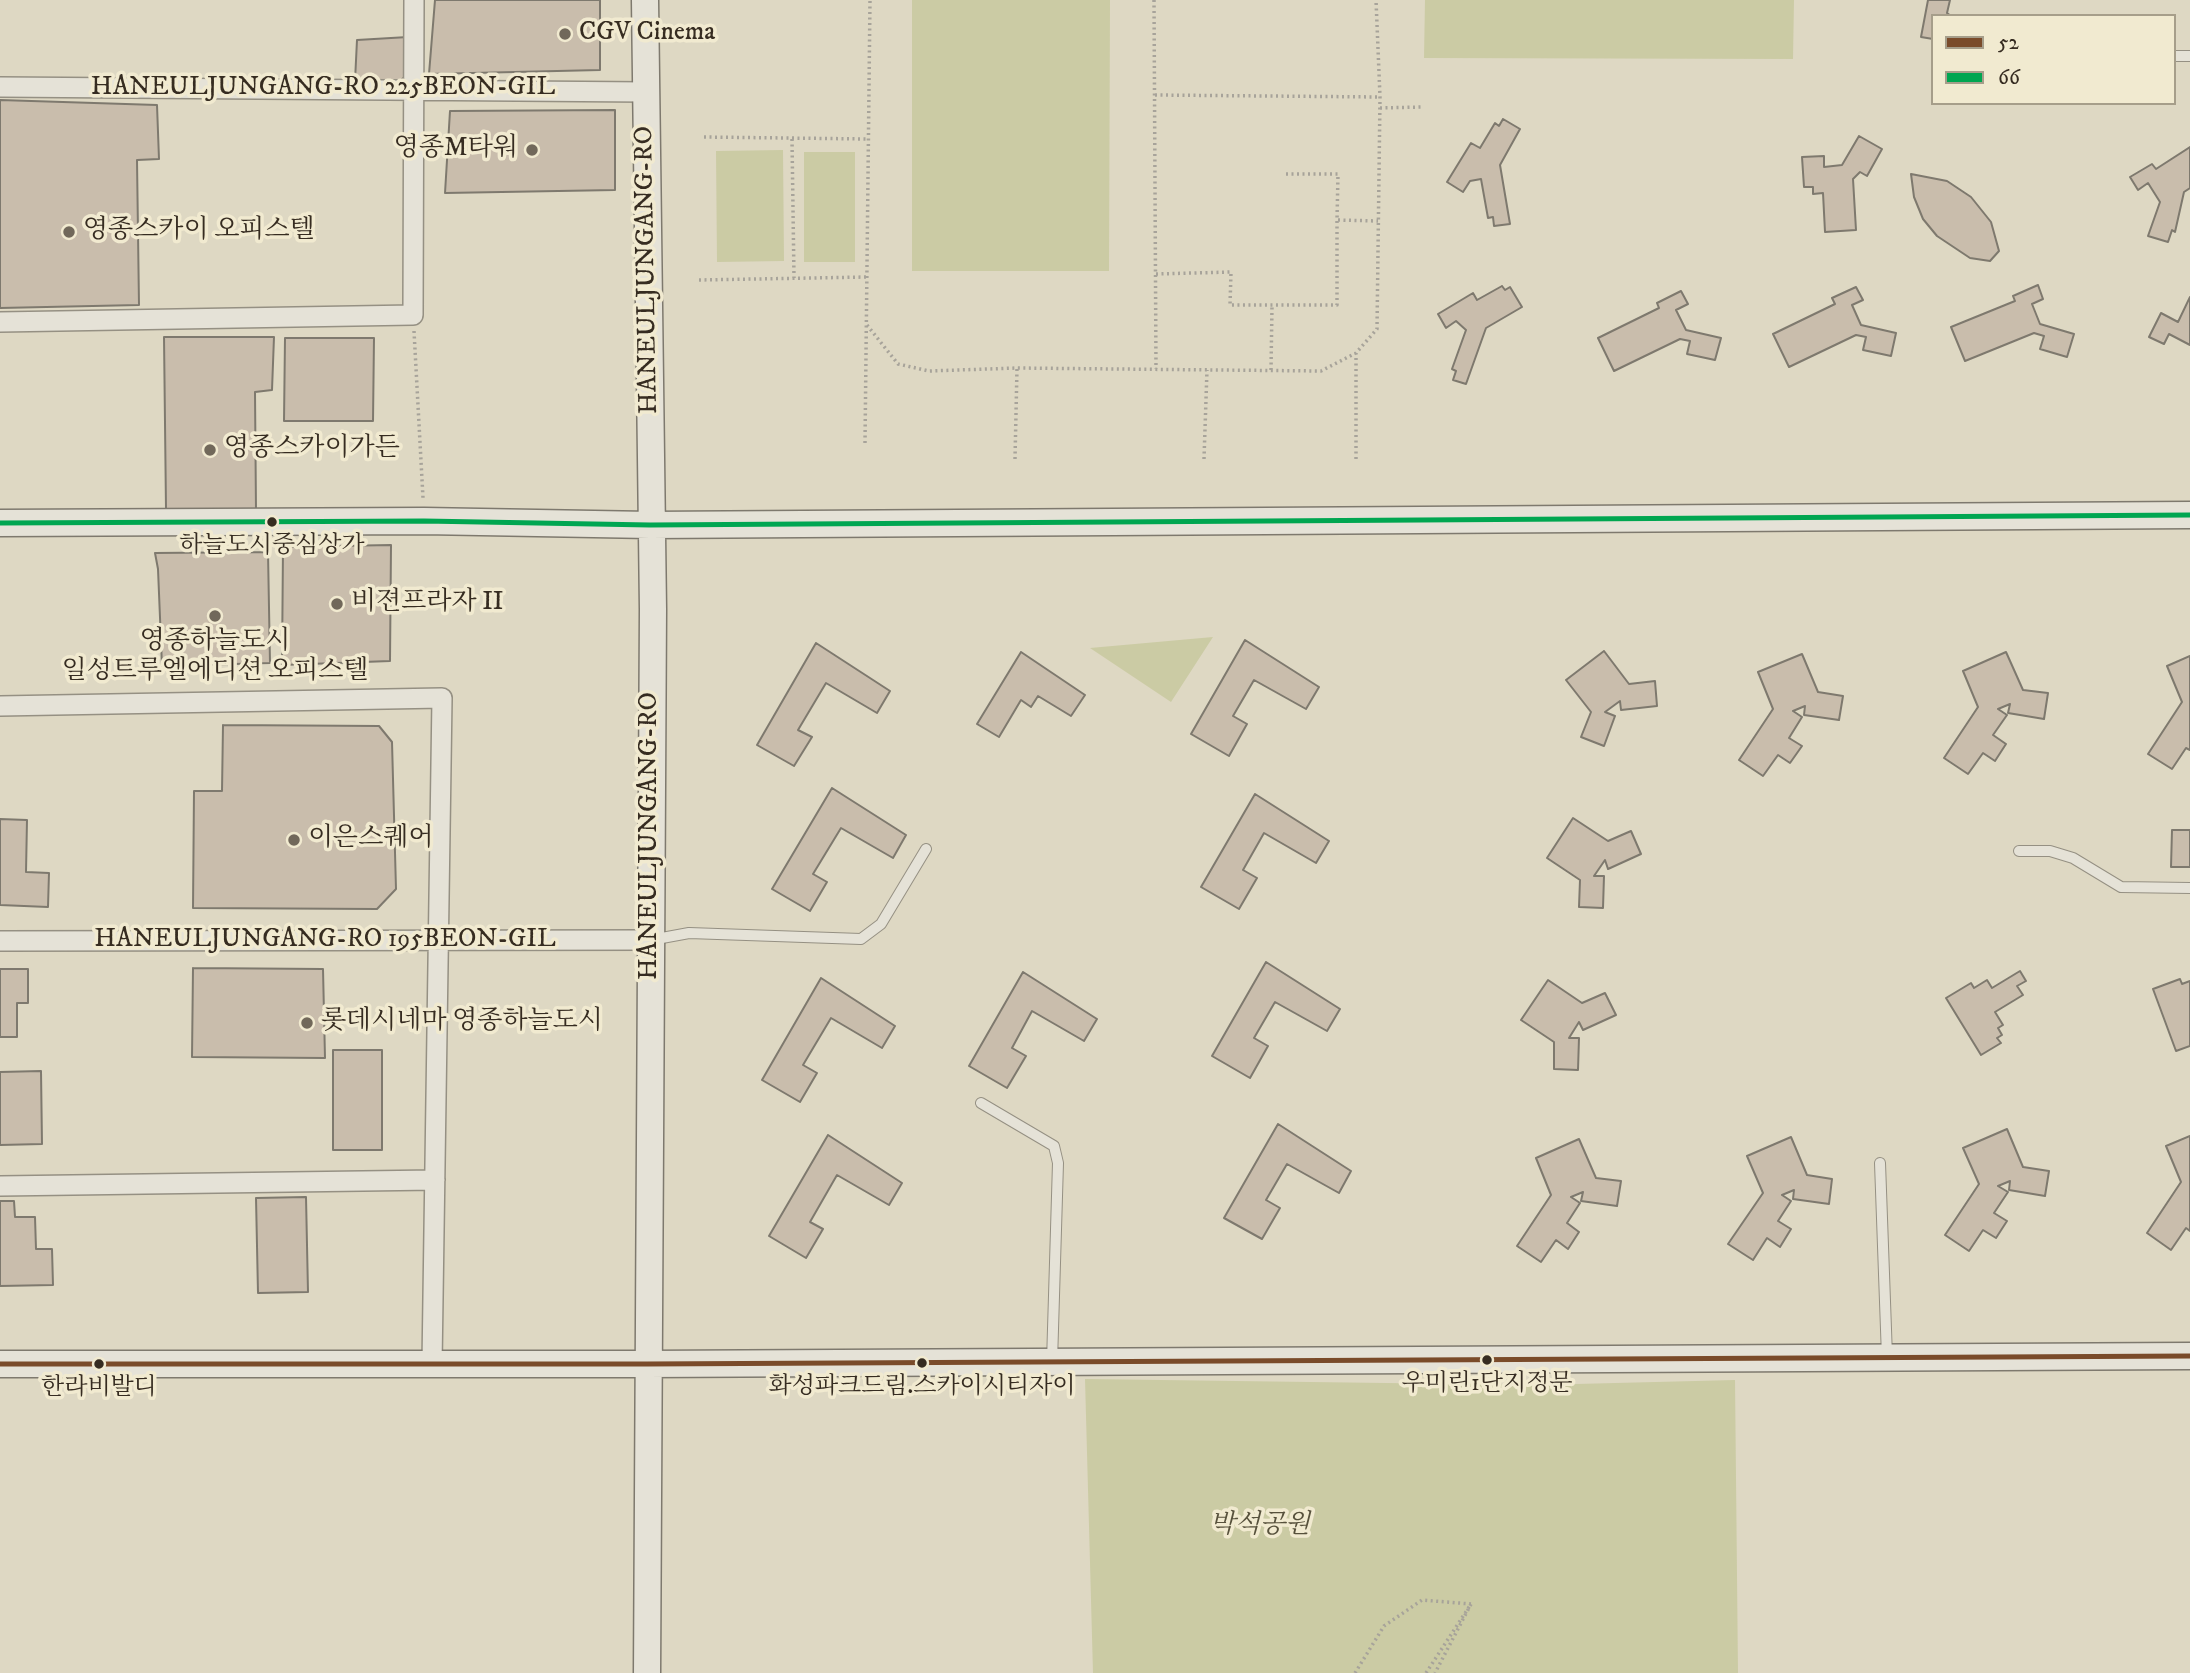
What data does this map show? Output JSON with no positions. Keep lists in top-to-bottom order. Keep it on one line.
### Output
{"streets":{"street":["HANEULJUNGANG-RO 225BEON-GIL","HANEULJUNGANG-RO","HANEULJUNGANG-RO 195BEON-GIL"]},"crossings":[["HANEULJUNGANG-RO 225BEON-GIL","HANEULJUNGANG-RO"],["HANEULJUNGANG-RO","HANEULJUNGANG-RO 195BEON-GIL"]],"parks":["박석공원"],"places":["CGV Cinema","영종M타워","영종스카이 오피스텔","영종스카이가든","하늘도시중심상가","비젼프라자 II","영종하늘도시 일성트루엘에디션 오피스텔","이은스퀘어","롯데시네마 영종하늘도시","우미린1단지정문","화성파크드림.스카이시티자이","한라비발디"],"lines":["transit line 66","transit line 52"],"legend":["52","66"]}
